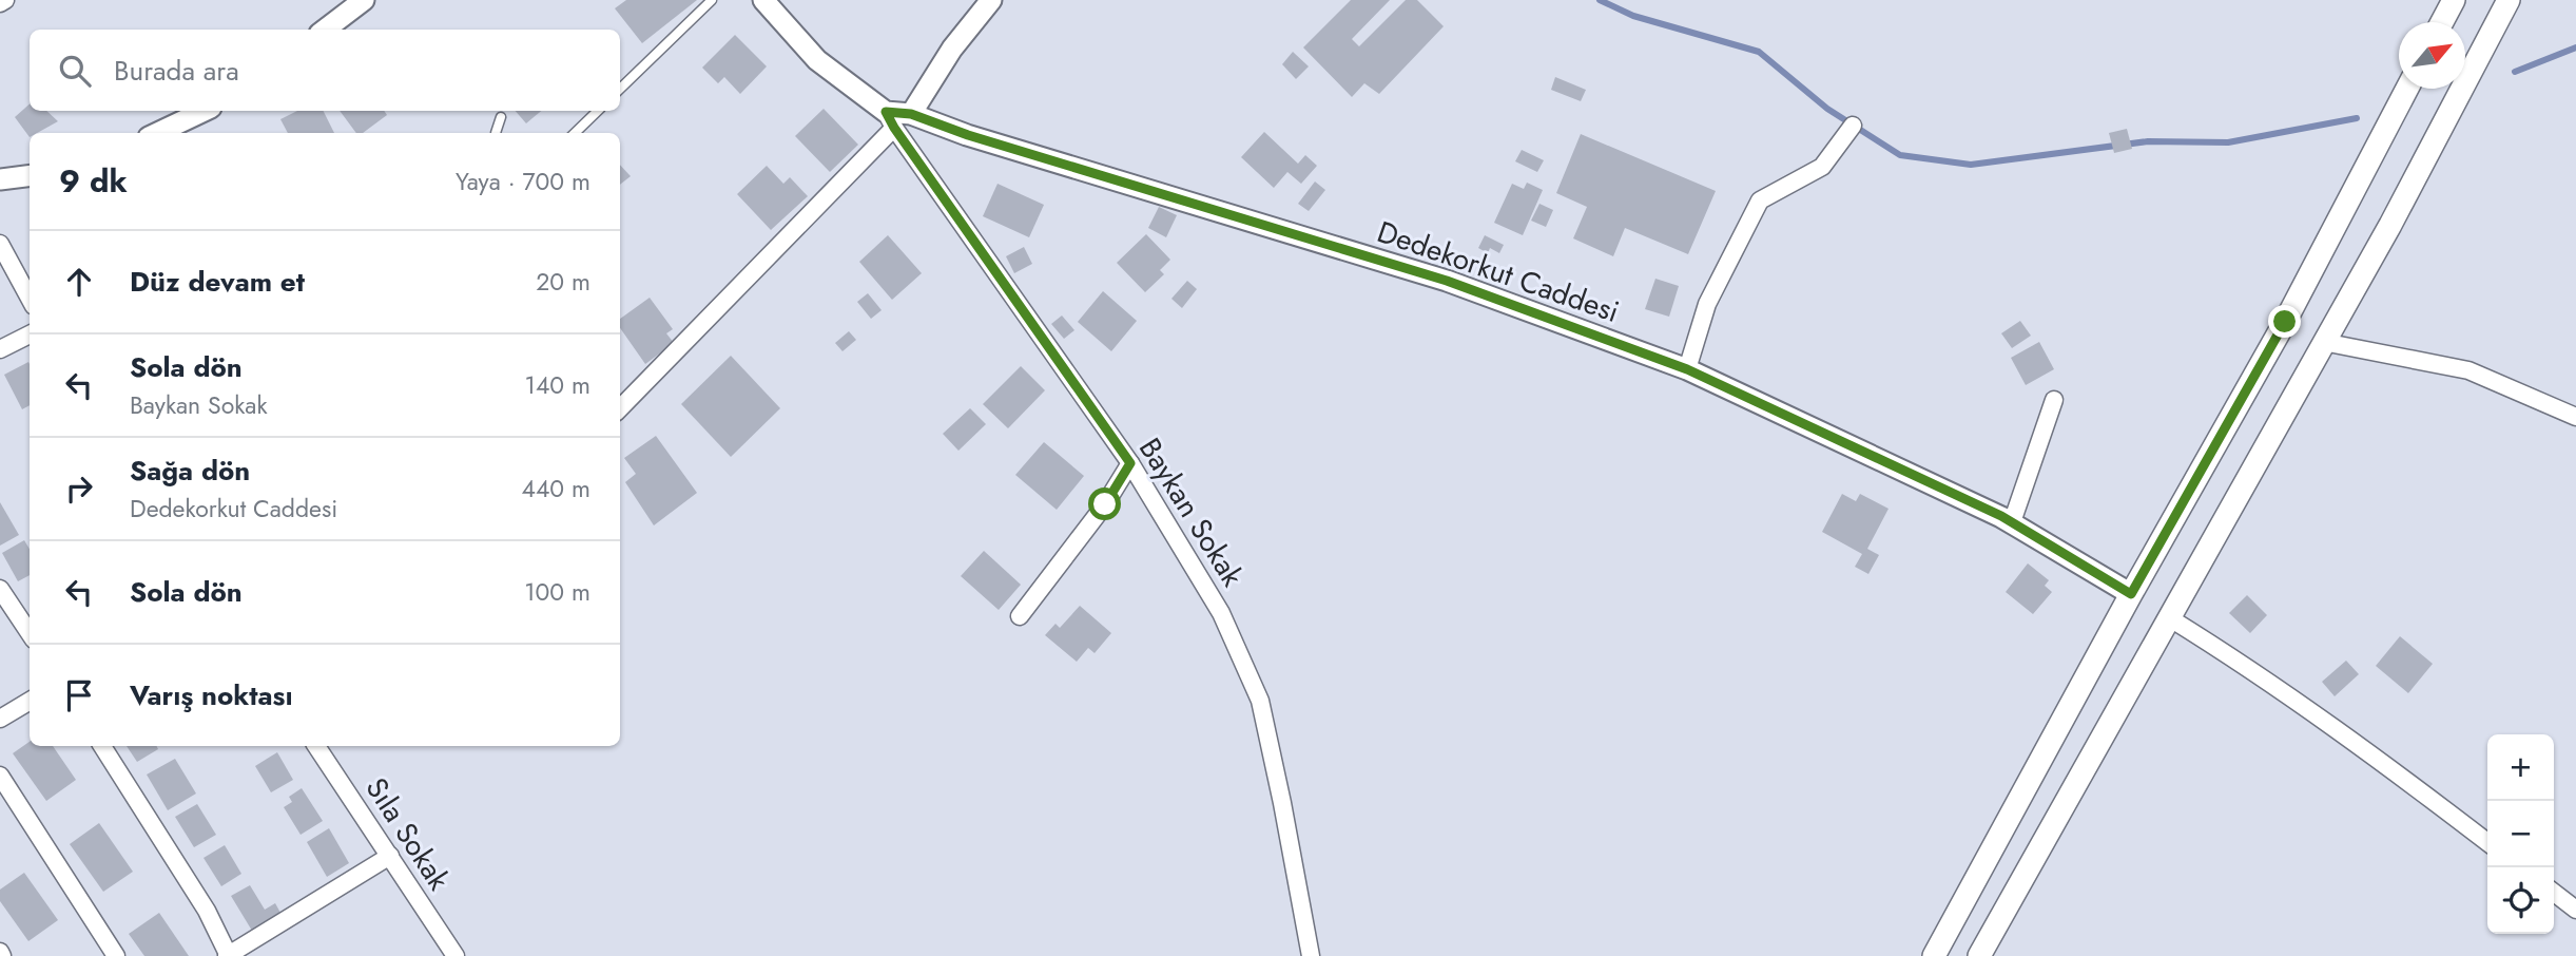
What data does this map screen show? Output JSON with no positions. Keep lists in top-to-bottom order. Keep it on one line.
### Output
{"streets":{"street":["Dedekorkut Caddesi","Baykan Sokak","Sıla Sokak"]},"crossings":[["Dedekorkut Caddesi","Baykan Sokak"]],"north":"top right","page":{"search":"Burada ara","heading":["9 dk","Yaya · 700 m"],"list":[["Düz devam et","20 m"],["Sola dön","Baykan Sokak","140 m"],["Sağa dön","Dedekorkut Caddesi","440 m"],["Sola dön","100 m"],"Varış noktası"],"map_buttons":["+","−"]}}
